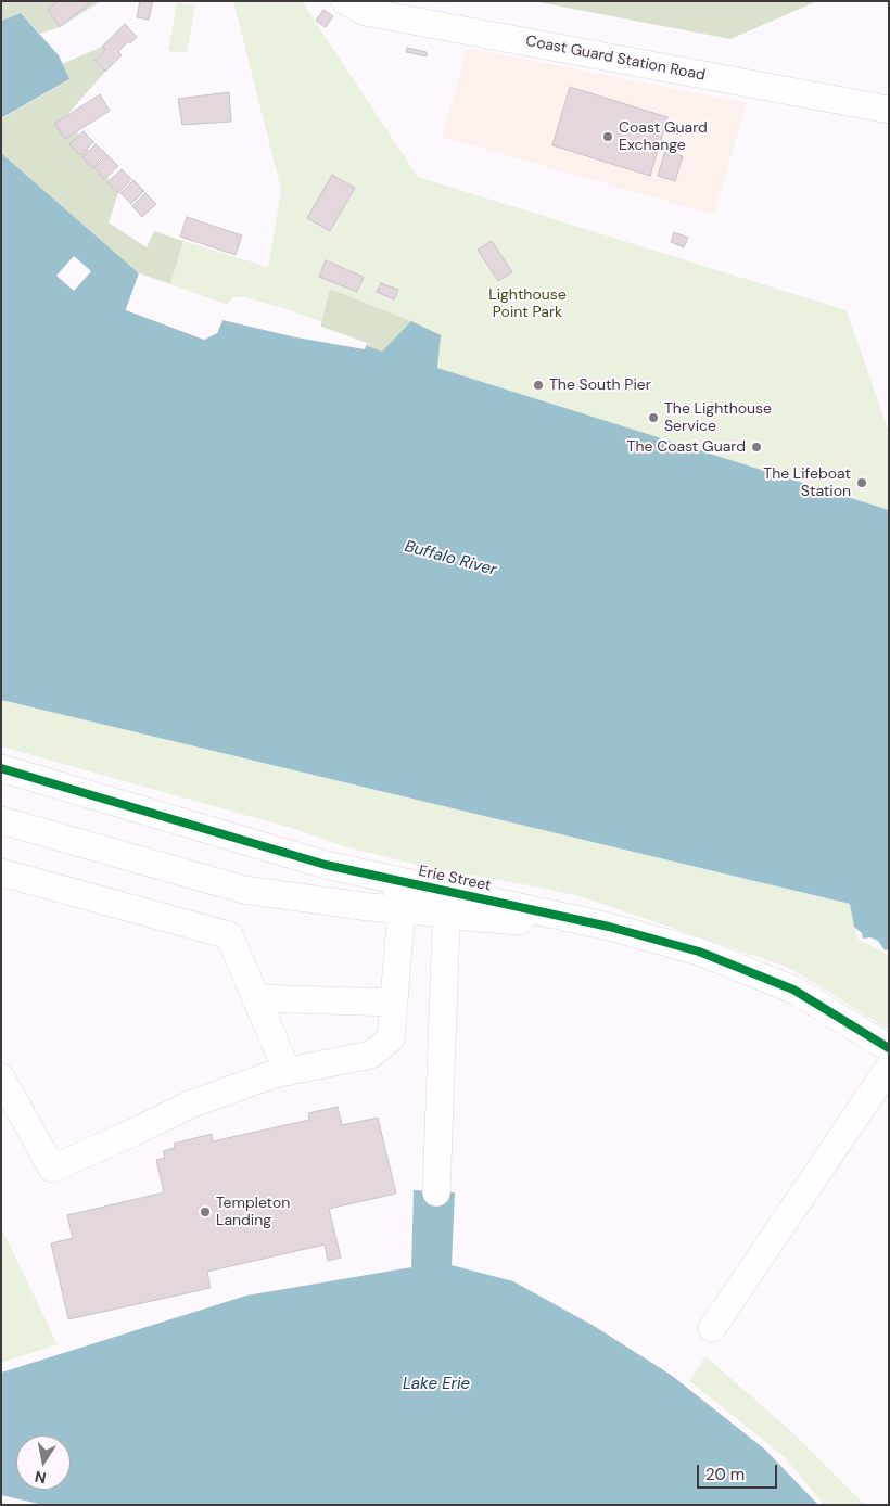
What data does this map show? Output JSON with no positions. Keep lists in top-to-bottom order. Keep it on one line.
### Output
{"streets":{"street":["Coast Guard Station Road","Erie Street"]},"water":["Buffalo River","Lake Erie"],"parks":["Lighthouse Point Park"],"places":["Coast Guard Exchange","The South Pier","The Lighthouse Service","The Coast Guard","The Lifeboat Station","Templeton Landing"],"scale_bar":"20 m","north":"bottom"}
